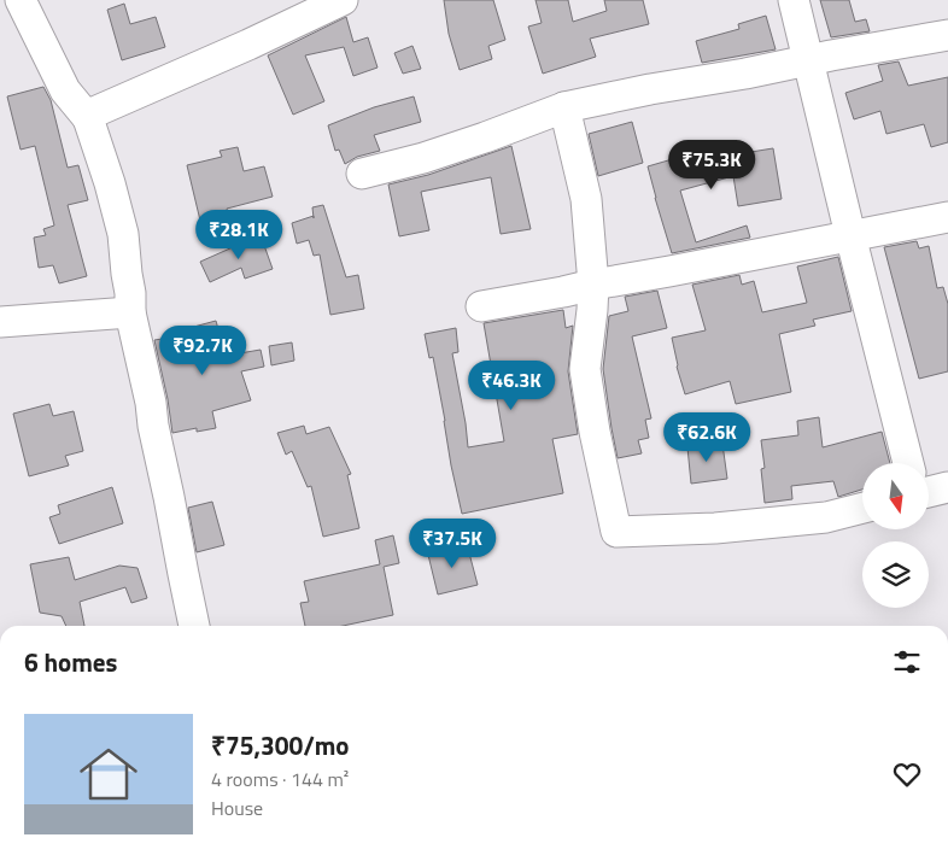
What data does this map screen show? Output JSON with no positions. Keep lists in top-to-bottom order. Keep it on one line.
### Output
{"north":"bottom","page":{"price":["₹75.3K","₹28.1K","₹92.7K","₹46.3K","₹62.6K","₹37.5K"],"heading":"6 homes","list":[{"name":"₹75,300/mo","note":"4 rooms · 144 m² · House"}]}}
